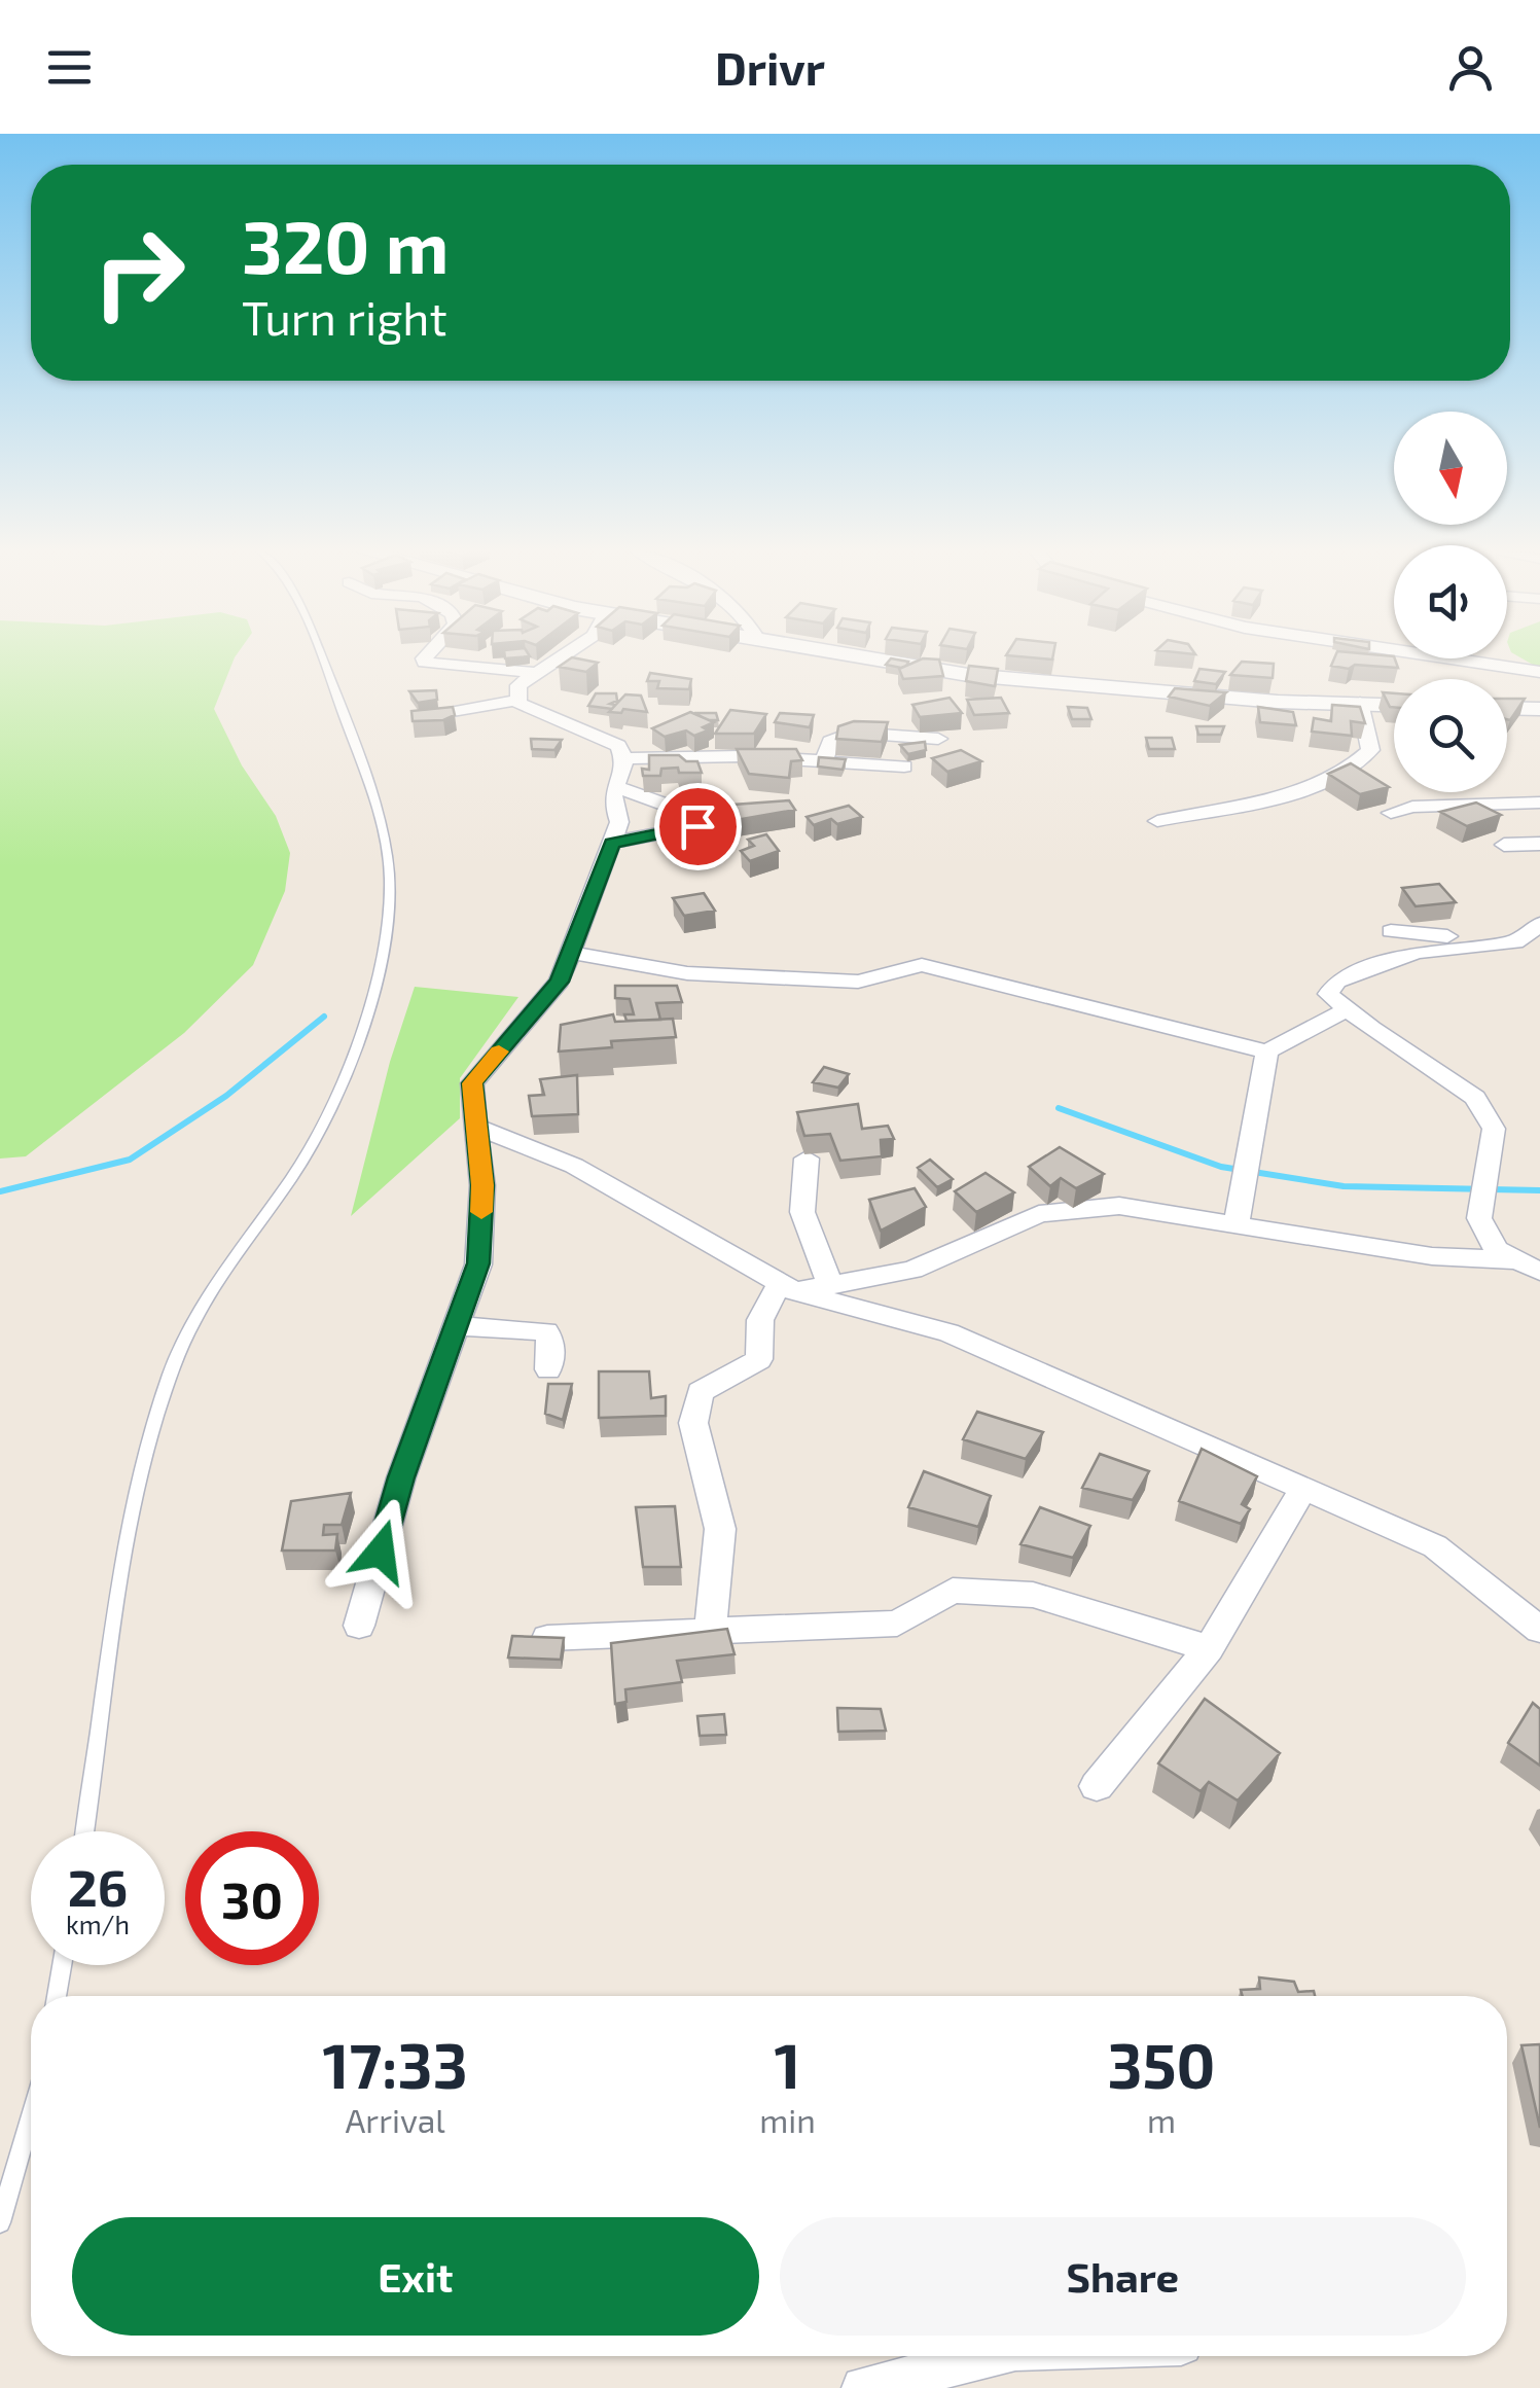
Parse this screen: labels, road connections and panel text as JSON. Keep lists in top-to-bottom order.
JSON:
{
  "north": "bottom",
  "page": {
    "header": "Drivr",
    "turn": ["320 m", "Turn right"],
    "speed": "26 km/h",
    "limit": "30",
    "eta": [
      "17:33",
      "Arrival",
      "1",
      "min",
      "350",
      "m"
    ],
    "buttons": ["Exit", "Share"]
  }
}
